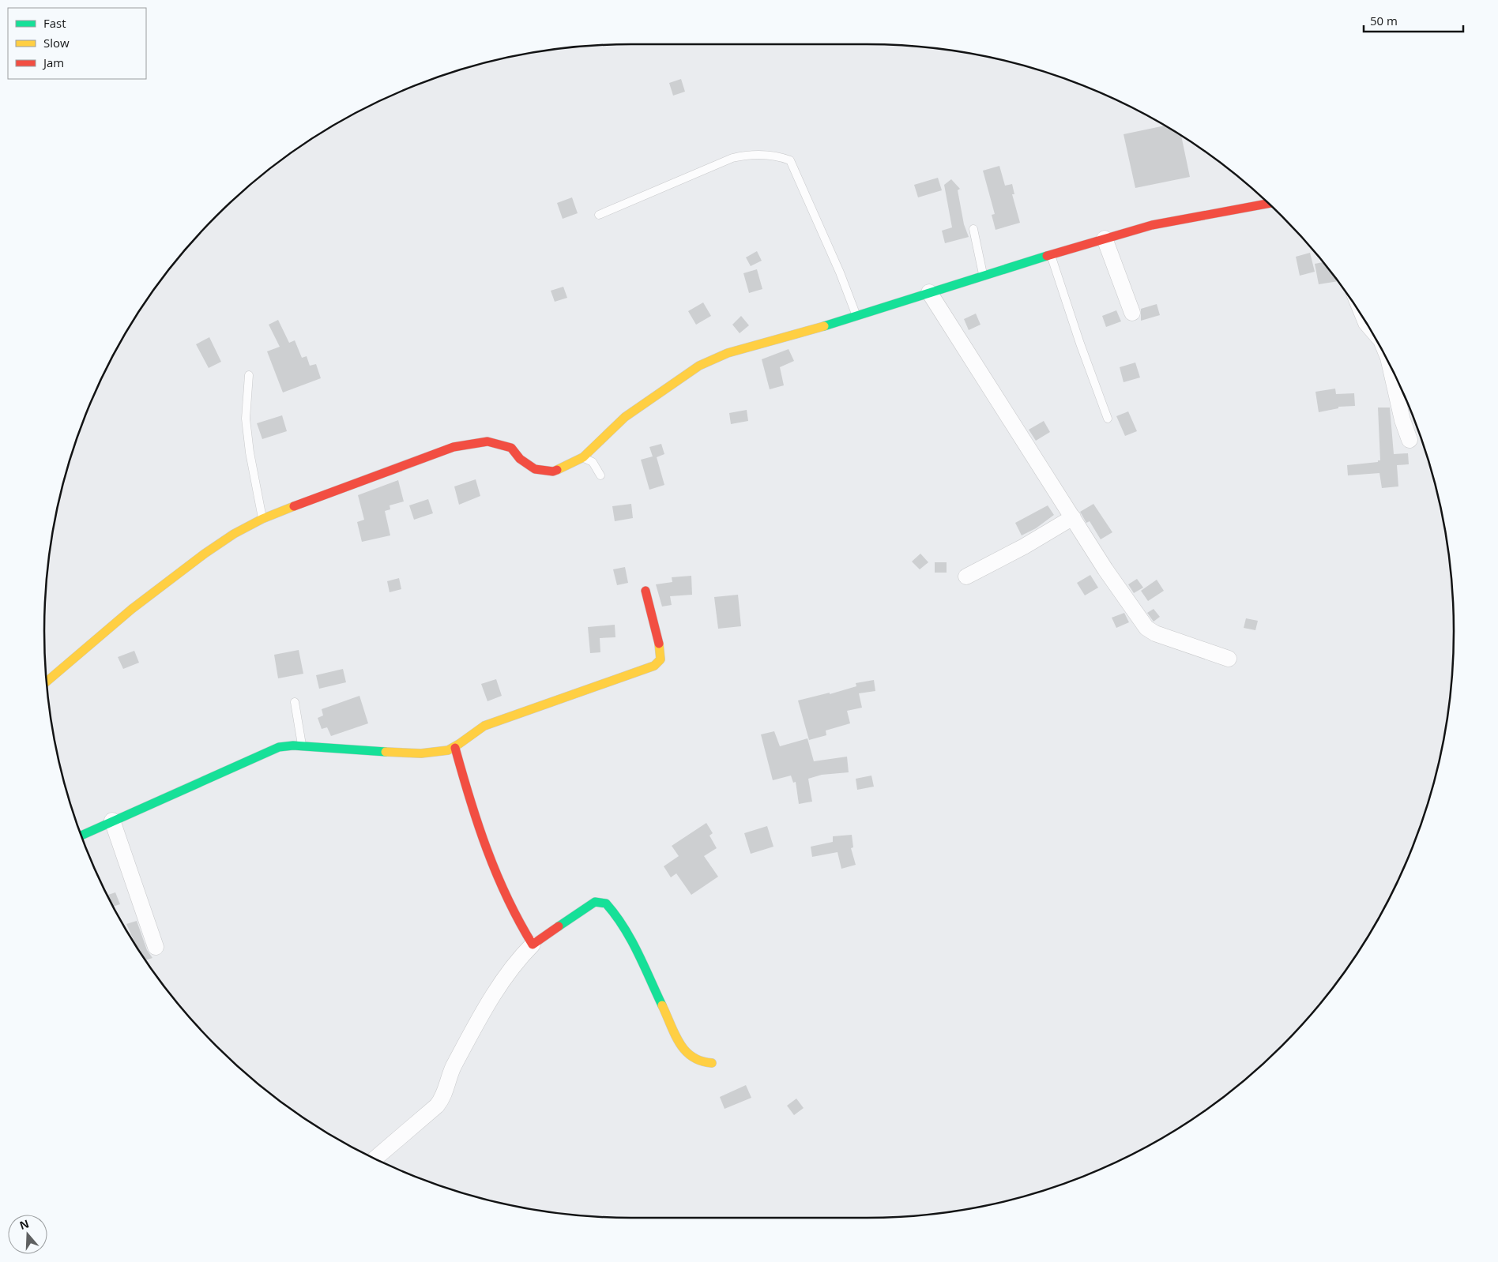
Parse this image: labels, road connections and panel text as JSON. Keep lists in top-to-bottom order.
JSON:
{
  "legend": ["Fast", "Slow", "Jam"],
  "scale_bar": "50 m",
  "north": "top"
}
